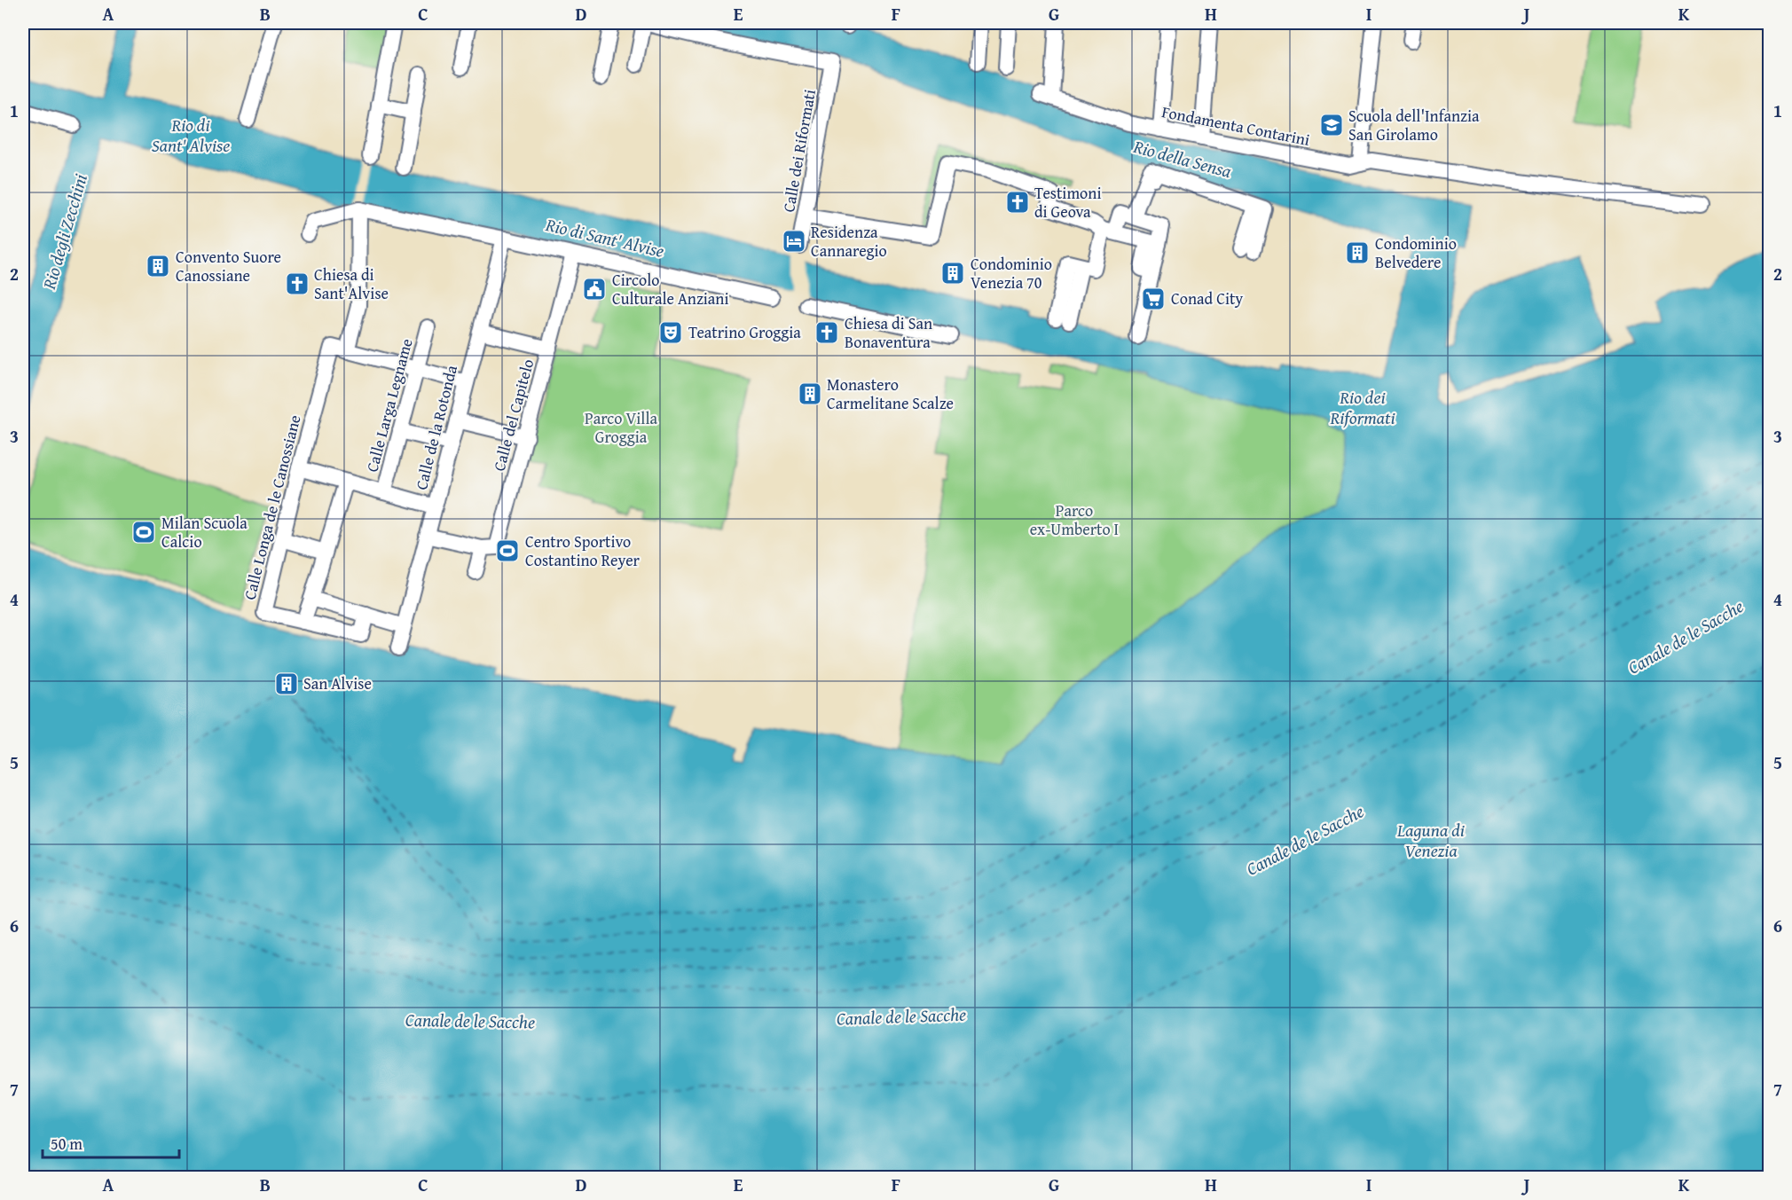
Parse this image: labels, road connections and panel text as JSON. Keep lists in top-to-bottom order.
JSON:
{
  "streets": {
    "street": [
      "Fondamenta Contarini",
      "Calle dei Riformati",
      "Calle Larga Legname",
      "Calle del Capitelo",
      "Calle de la Rotonda",
      "Calle Longa de le Canossiane"
    ]
  },
  "water": [
    "Rio di Sant' Alvise",
    "Rio della Sensa",
    "Rio degli Zecchini",
    "Rio dei Riformati",
    "Canale de le Sacche",
    "Laguna di Venezia"
  ],
  "parks": ["Parco Villa Groggia", "Parco ex-Umberto I"],
  "places": {
    "school or university": ["Scuola dell'Infanzia San Girolamo"],
    "church": ["Testimoni di Geova", "Chiesa di Sant'Alvise", "Chiesa di San Bonaventura"],
    "hotel": ["Residenza Cannaregio"],
    "building": [
      "Condominio Belvedere",
      "Convento Suore Canossiane",
      "Condominio Venezia 70",
      "Monastero Carmelitane Scalze",
      "San Alvise"
    ],
    "public building": ["Circolo Culturale Anziani"],
    "supermarket": ["Conad City"],
    "theatre": ["Teatrino Groggia"],
    "sports": ["Milan Scuola Calcio", "Centro Sportivo Costantino Reyer"]
  },
  "scale_bar": "50 m",
  "grid": {
    "columns": [
      "A",
      "B",
      "C",
      "D",
      "E",
      "F",
      "G",
      "H",
      "I",
      "J",
      "K"
    ],
    "rows": [
      "1",
      "2",
      "3",
      "4",
      "5",
      "6",
      "7"
    ]
  }
}
